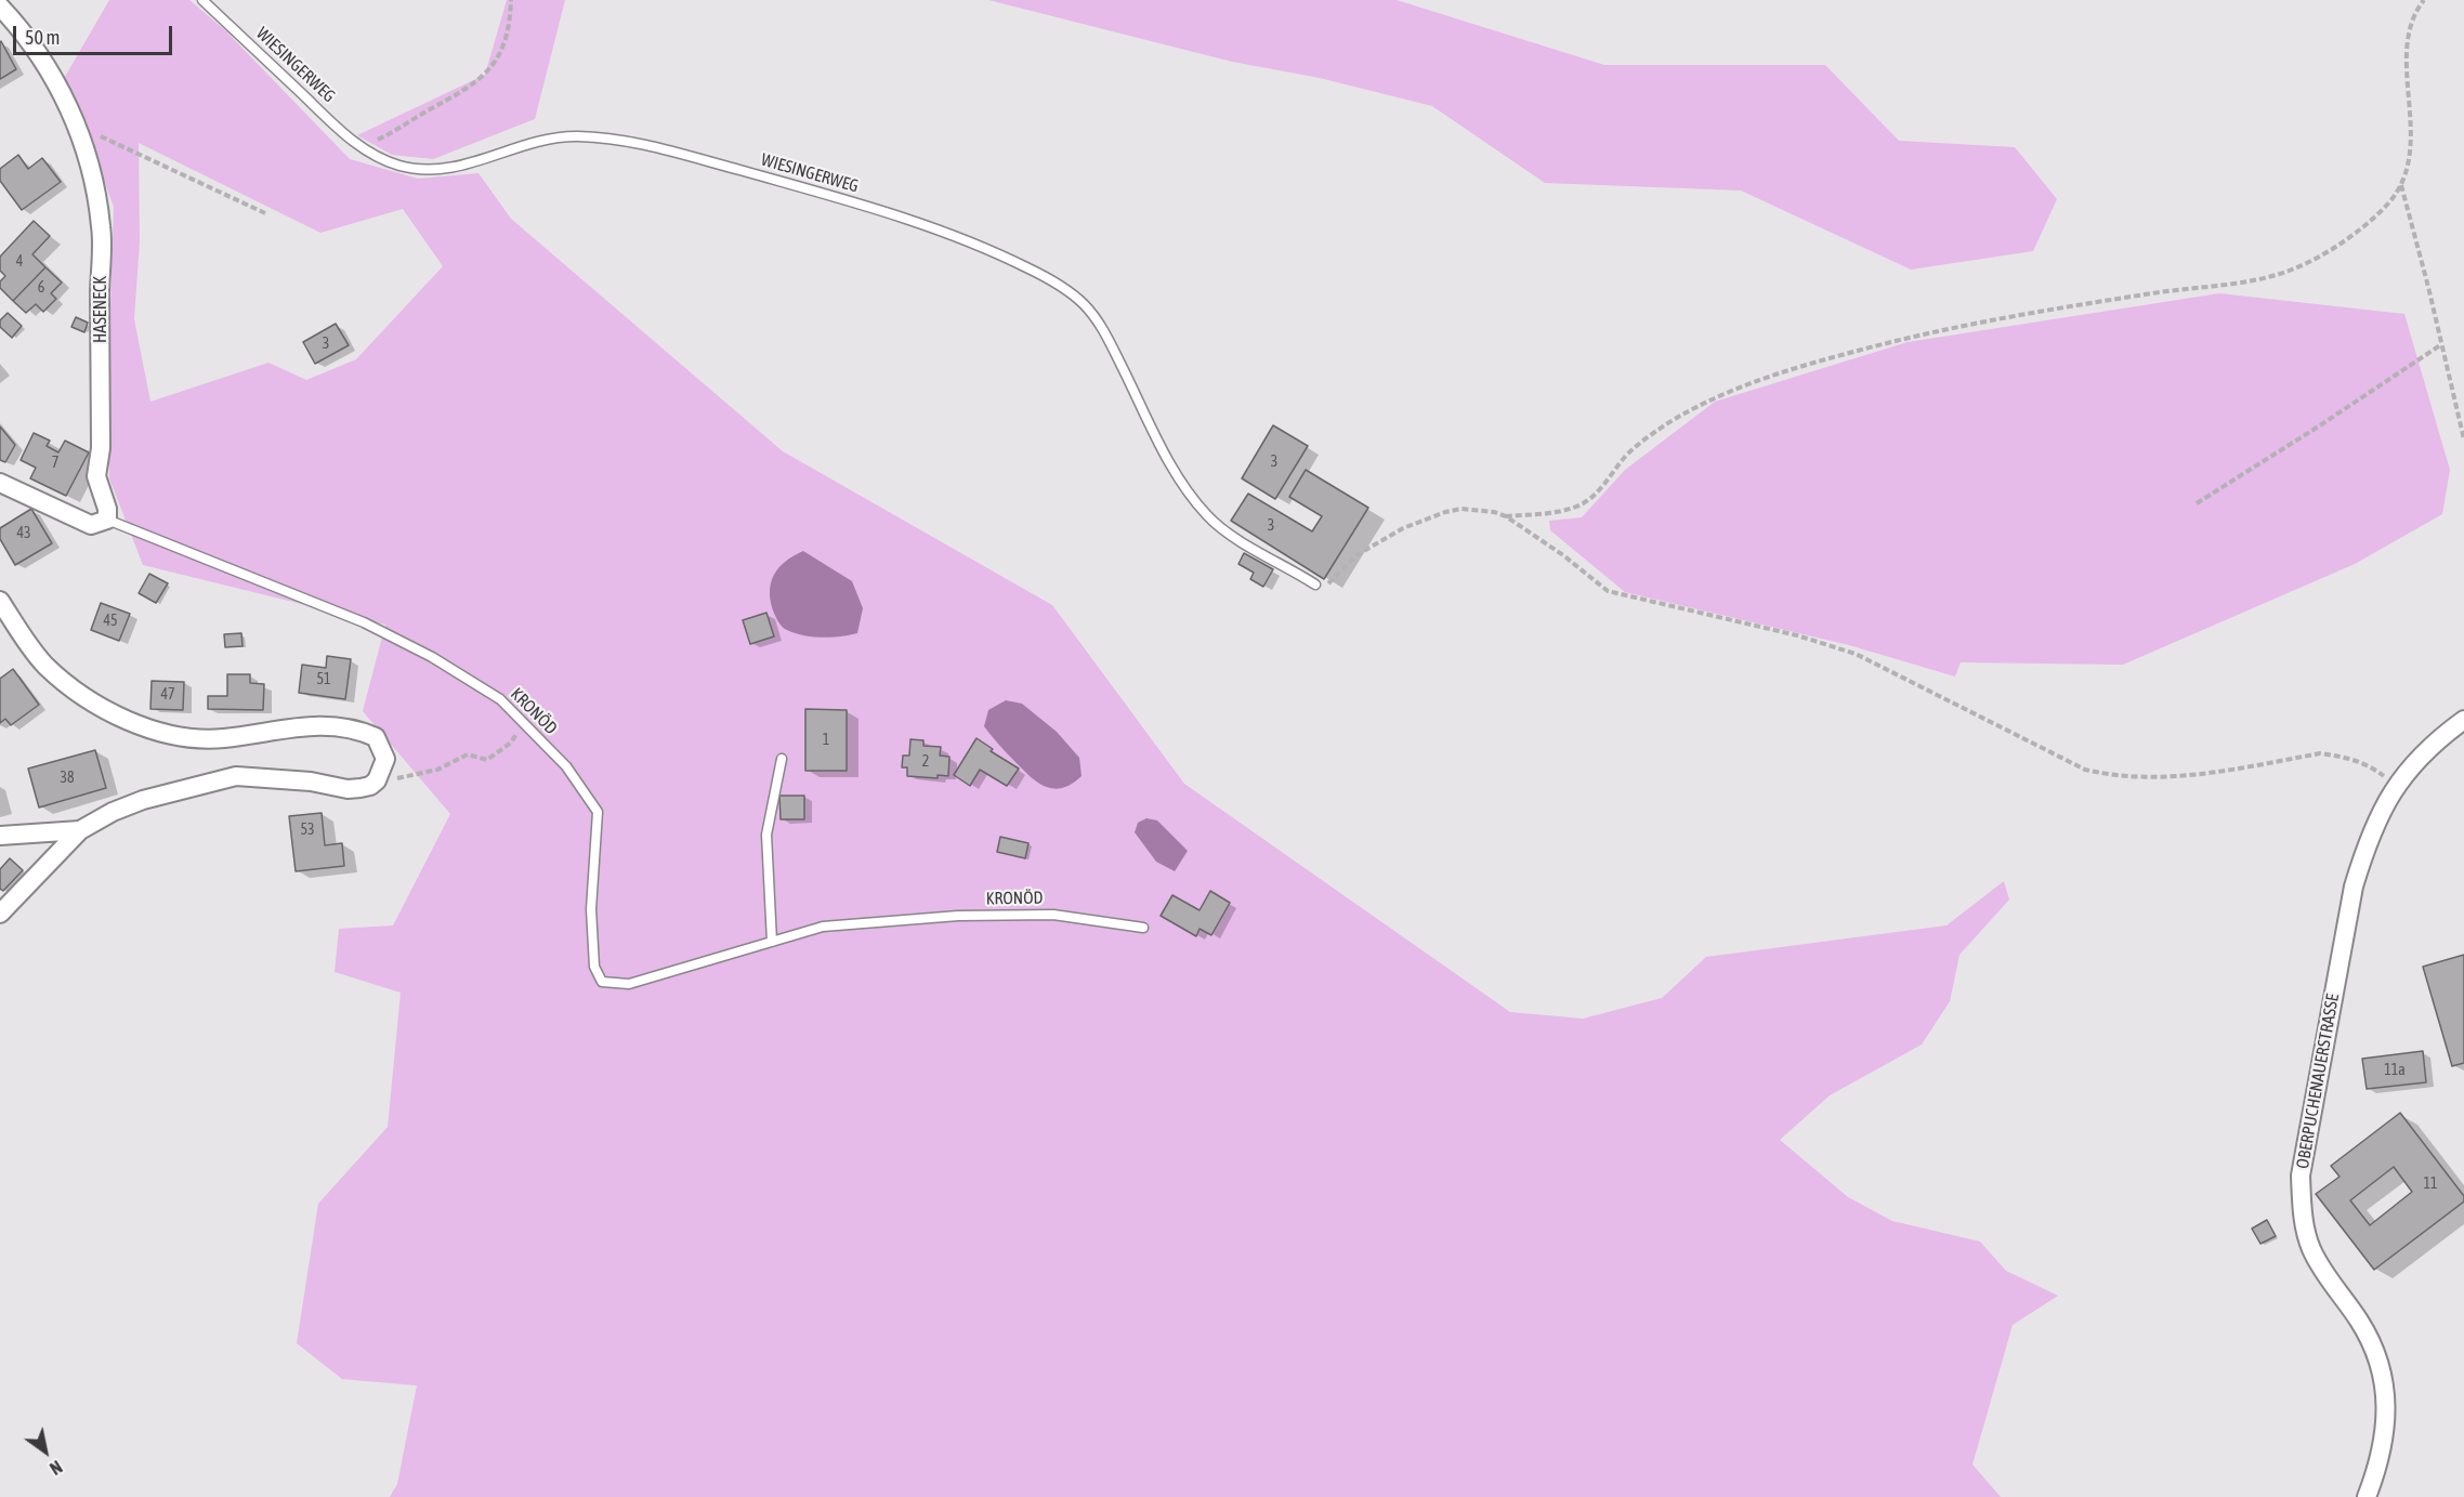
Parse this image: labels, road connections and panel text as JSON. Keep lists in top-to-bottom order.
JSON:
{
  "streets": {
    "street": ["HASENECK", "OBERPUCHENAUERSTRASSE"],
    "lane": ["WIESINGERWEG", "KRONÖD"]
  },
  "crossings": [
    ["HASENECK", "KRONÖD"]
  ],
  "house_numbers": [
    "4",
    "6",
    "3",
    "3",
    "7",
    "3",
    "43",
    "45",
    "51",
    "47",
    "1",
    "2",
    "38",
    "53",
    "11a",
    "11"
  ],
  "scale_bar": "50 m",
  "north": "bottom right"
}
